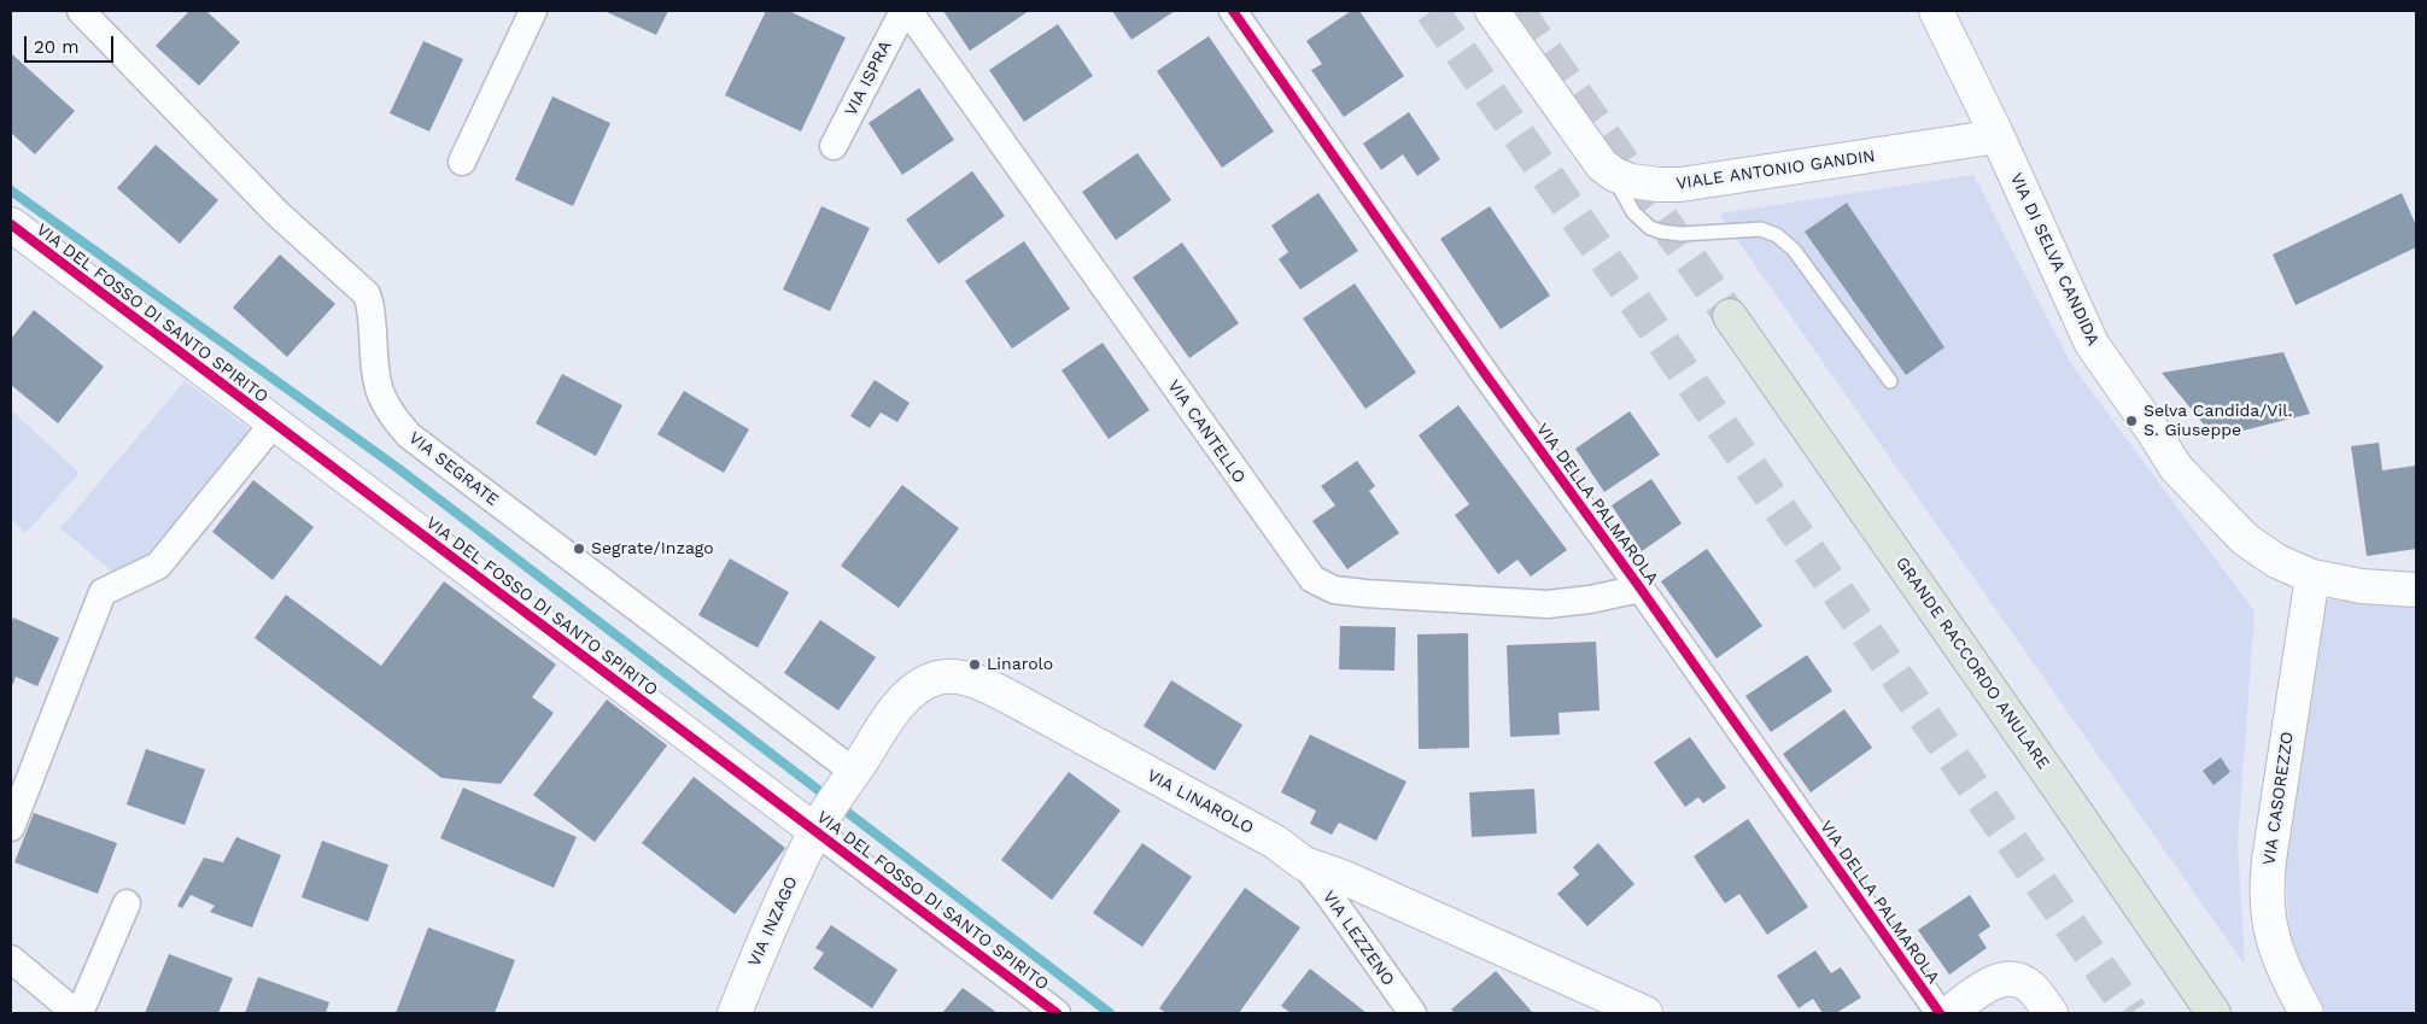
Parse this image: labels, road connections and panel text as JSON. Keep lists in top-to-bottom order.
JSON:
{
  "streets": {
    "highway": ["GRANDE RACCORDO ANULARE"],
    "street": [
      "VIA ISPRA",
      "VIALE ANTONIO GANDIN",
      "VIA DI SELVA CANDIDA",
      "VIA DEL FOSSO DI SANTO SPIRITO",
      "VIA CANTELLO",
      "VIA SEGRATE",
      "VIA DELLA PALMAROLA",
      "VIA CASOREZZO",
      "VIA LINAROLO",
      "VIA INZAGO",
      "VIA LEZZENO"
    ]
  },
  "crossings": [
    ["VIALE ANTONIO GANDIN", "VIA DI SELVA CANDIDA"],
    ["VIA DI SELVA CANDIDA", "VIA CASOREZZO"],
    ["VIA DEL FOSSO DI SANTO SPIRITO", "VIA LINAROLO"],
    ["VIA DEL FOSSO DI SANTO SPIRITO", "VIA INZAGO"],
    ["VIA CANTELLO", "VIA DELLA PALMAROLA"],
    ["VIA SEGRATE", "VIA LINAROLO"],
    ["VIA LINAROLO", "VIA INZAGO"],
    ["VIA LINAROLO", "VIA LEZZENO"]
  ],
  "places": ["Selva Candida/Vil. S. Giuseppe", "Segrate/Inzago", "Linarolo"],
  "scale_bar": "20 m"
}
